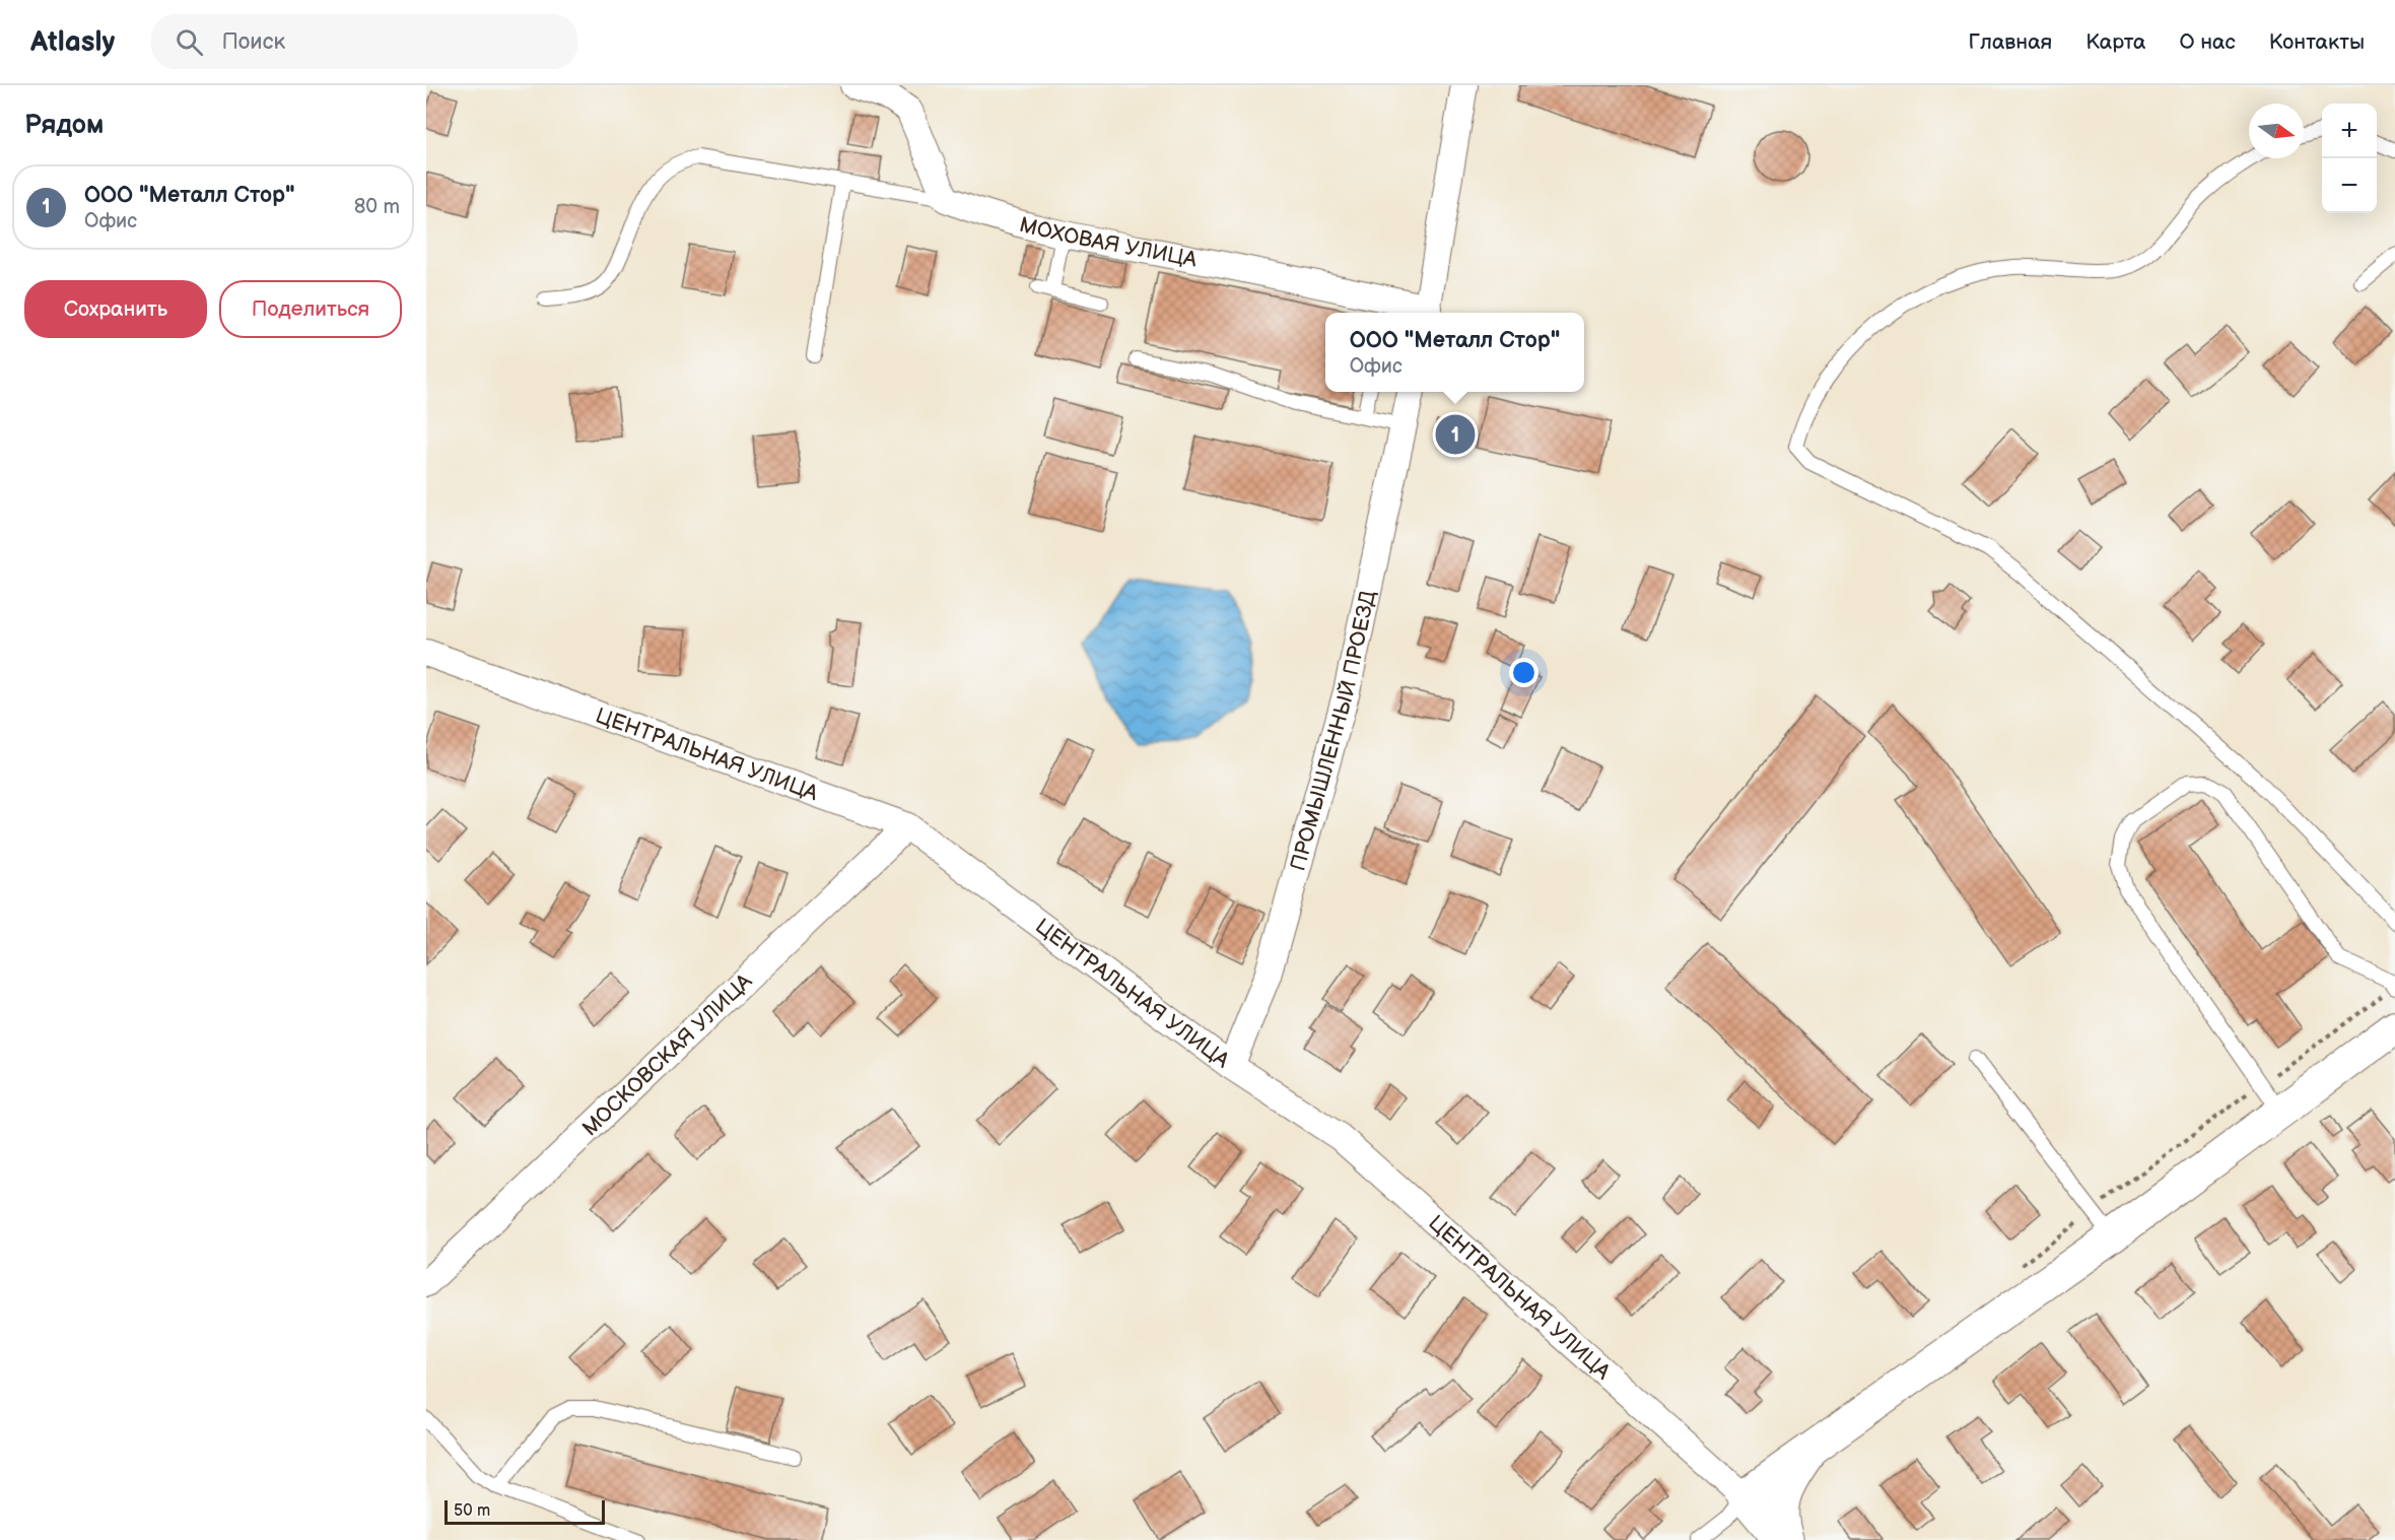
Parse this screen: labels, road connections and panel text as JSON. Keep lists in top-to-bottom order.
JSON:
{
  "streets": {
    "street": [
      "МОХОВАЯ УЛИЦА",
      "ПРОМЫШЛЕННЫЙ ПРОЕЗД",
      "ЦЕНТРАЛЬНАЯ УЛИЦА",
      "МОСКОВСКАЯ УЛИЦА"
    ]
  },
  "crossings": [
    ["ПРОМЫШЛЕННЫЙ ПРОЕЗД", "ЦЕНТРАЛЬНАЯ УЛИЦА"],
    ["ЦЕНТРАЛЬНАЯ УЛИЦА", "МОСКОВСКАЯ УЛИЦА"]
  ],
  "scale_bar": "50 m",
  "north": "right",
  "page": {
    "header": "Atlasly",
    "search": "Поиск",
    "nav": [
      "Главная",
      "Карта",
      "О нас",
      "Контакты"
    ],
    "heading": "Рядом",
    "map_buttons": ["+", "−"],
    "list": [
      {
        "mark": "1",
        "name": "ООО \"Металл Стор\"",
        "note": "Офис",
        "value": "80 m"
      }
    ],
    "buttons": ["Сохранить", "Поделиться"],
    "popup": ["ООО \"Металл Стор\"", "Офис"],
    "pins": "1",
    "scale": "50 m"
  }
}
